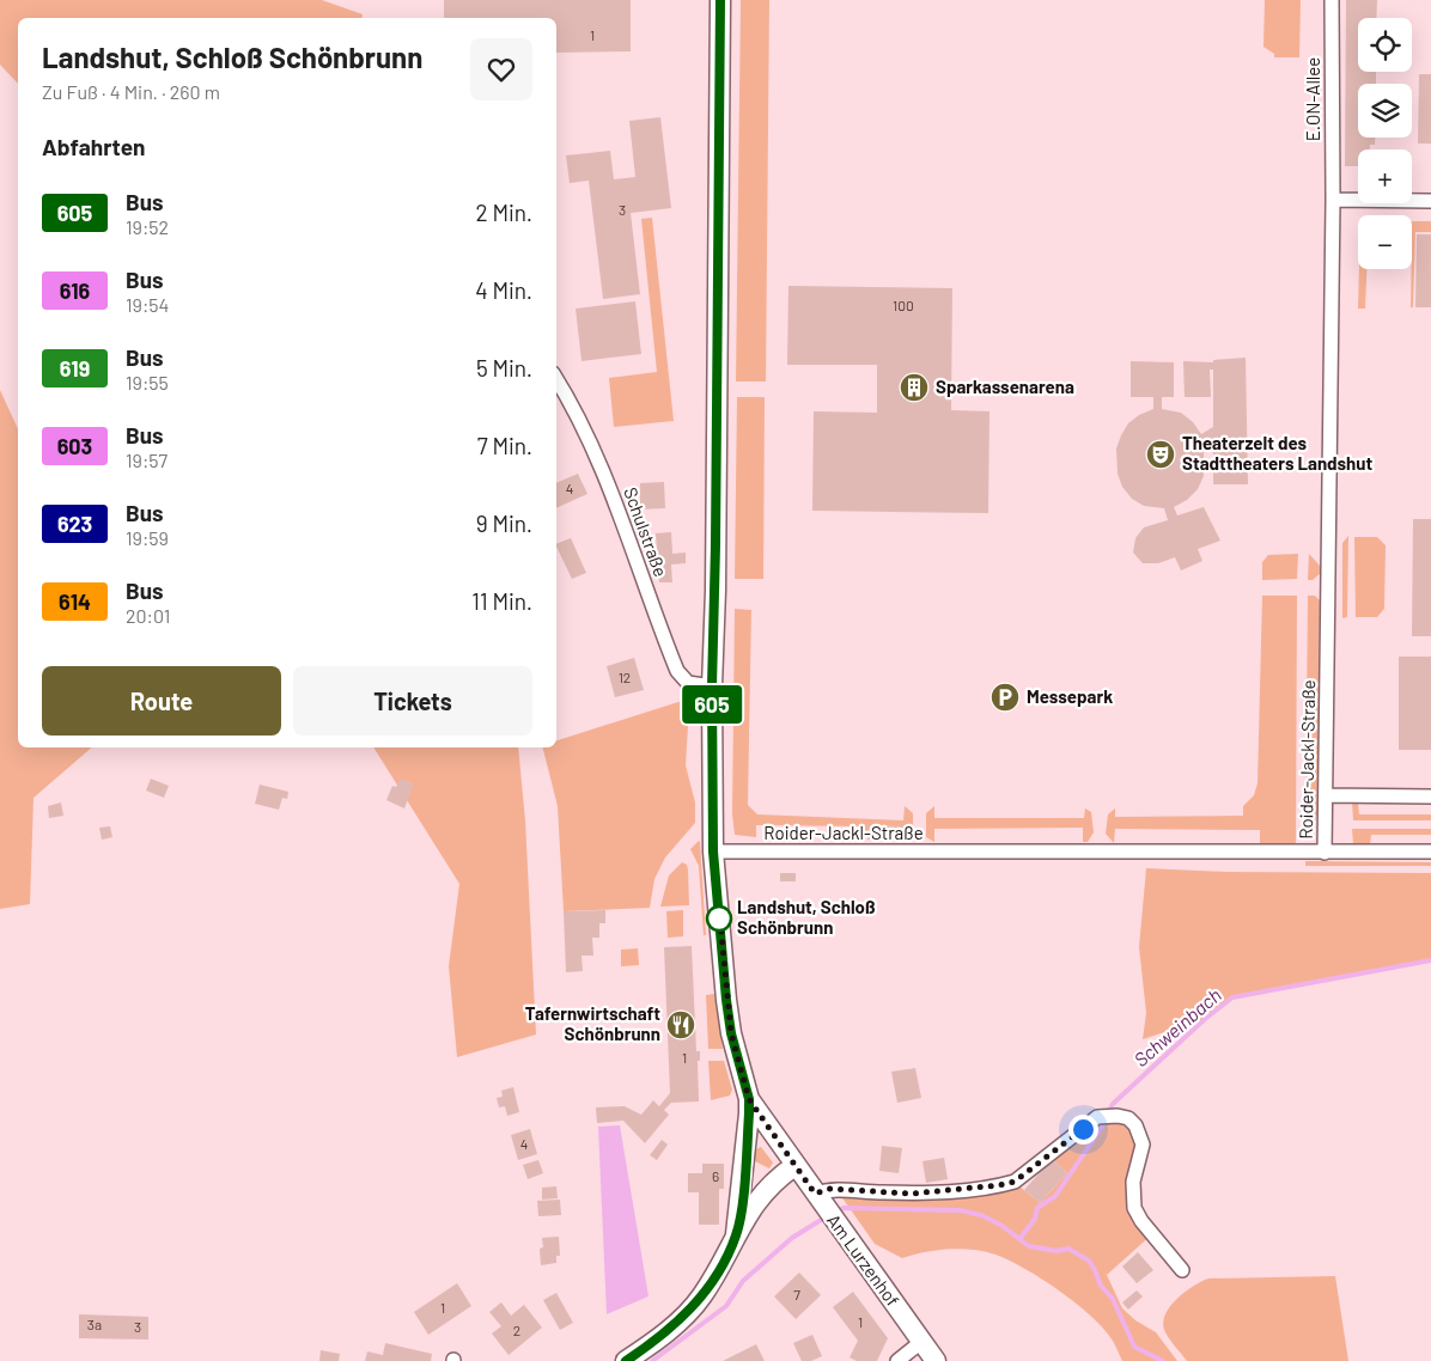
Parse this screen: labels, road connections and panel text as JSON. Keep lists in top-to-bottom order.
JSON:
{
  "streets": {
    "main road": ["Am Lurzenhof"],
    "street": ["E.ON-Allee", "Schulstraße", "Roider-Jackl-Straße"]
  },
  "crossings": [
    ["E.ON-Allee", "Roider-Jackl-Straße"]
  ],
  "water": ["Schweinbach"],
  "places": {
    "building": ["Sparkassenarena"],
    "theatre": ["Theaterzelt des Stadttheaters Landshut"],
    "parking": ["Messepark"],
    "other": ["Landshut, Schloß Schönbrunn"],
    "restaurant": ["Tafernwirtschaft Schönbrunn"]
  },
  "lines": ["bus line 605"],
  "house_numbers": [
    "1",
    "3",
    "100",
    "4",
    "12",
    "1",
    "4",
    "6",
    "7",
    "1",
    "1",
    "3a",
    "3",
    "2"
  ],
  "page": {
    "on_map": "605",
    "map_buttons": ["+", "−"],
    "heading": [
      ["Landshut, Schloß Schönbrunn", "Zu Fuß · 4 Min. · 260 m"],
      "Abfahrten"
    ],
    "list": [
      {
        "mark": "605",
        "name": "Bus",
        "note": "19:52",
        "value": "2 Min."
      },
      {
        "mark": "616",
        "name": "Bus",
        "note": "19:54",
        "value": "4 Min."
      },
      {
        "mark": "619",
        "name": "Bus",
        "note": "19:55",
        "value": "5 Min."
      },
      {
        "mark": "603",
        "name": "Bus",
        "note": "19:57",
        "value": "7 Min."
      },
      {
        "mark": "623",
        "name": "Bus",
        "note": "19:59",
        "value": "9 Min."
      },
      {
        "mark": "614",
        "name": "Bus",
        "note": "20:01",
        "value": "11 Min."
      }
    ],
    "buttons": ["Route", "Tickets"]
  }
}
